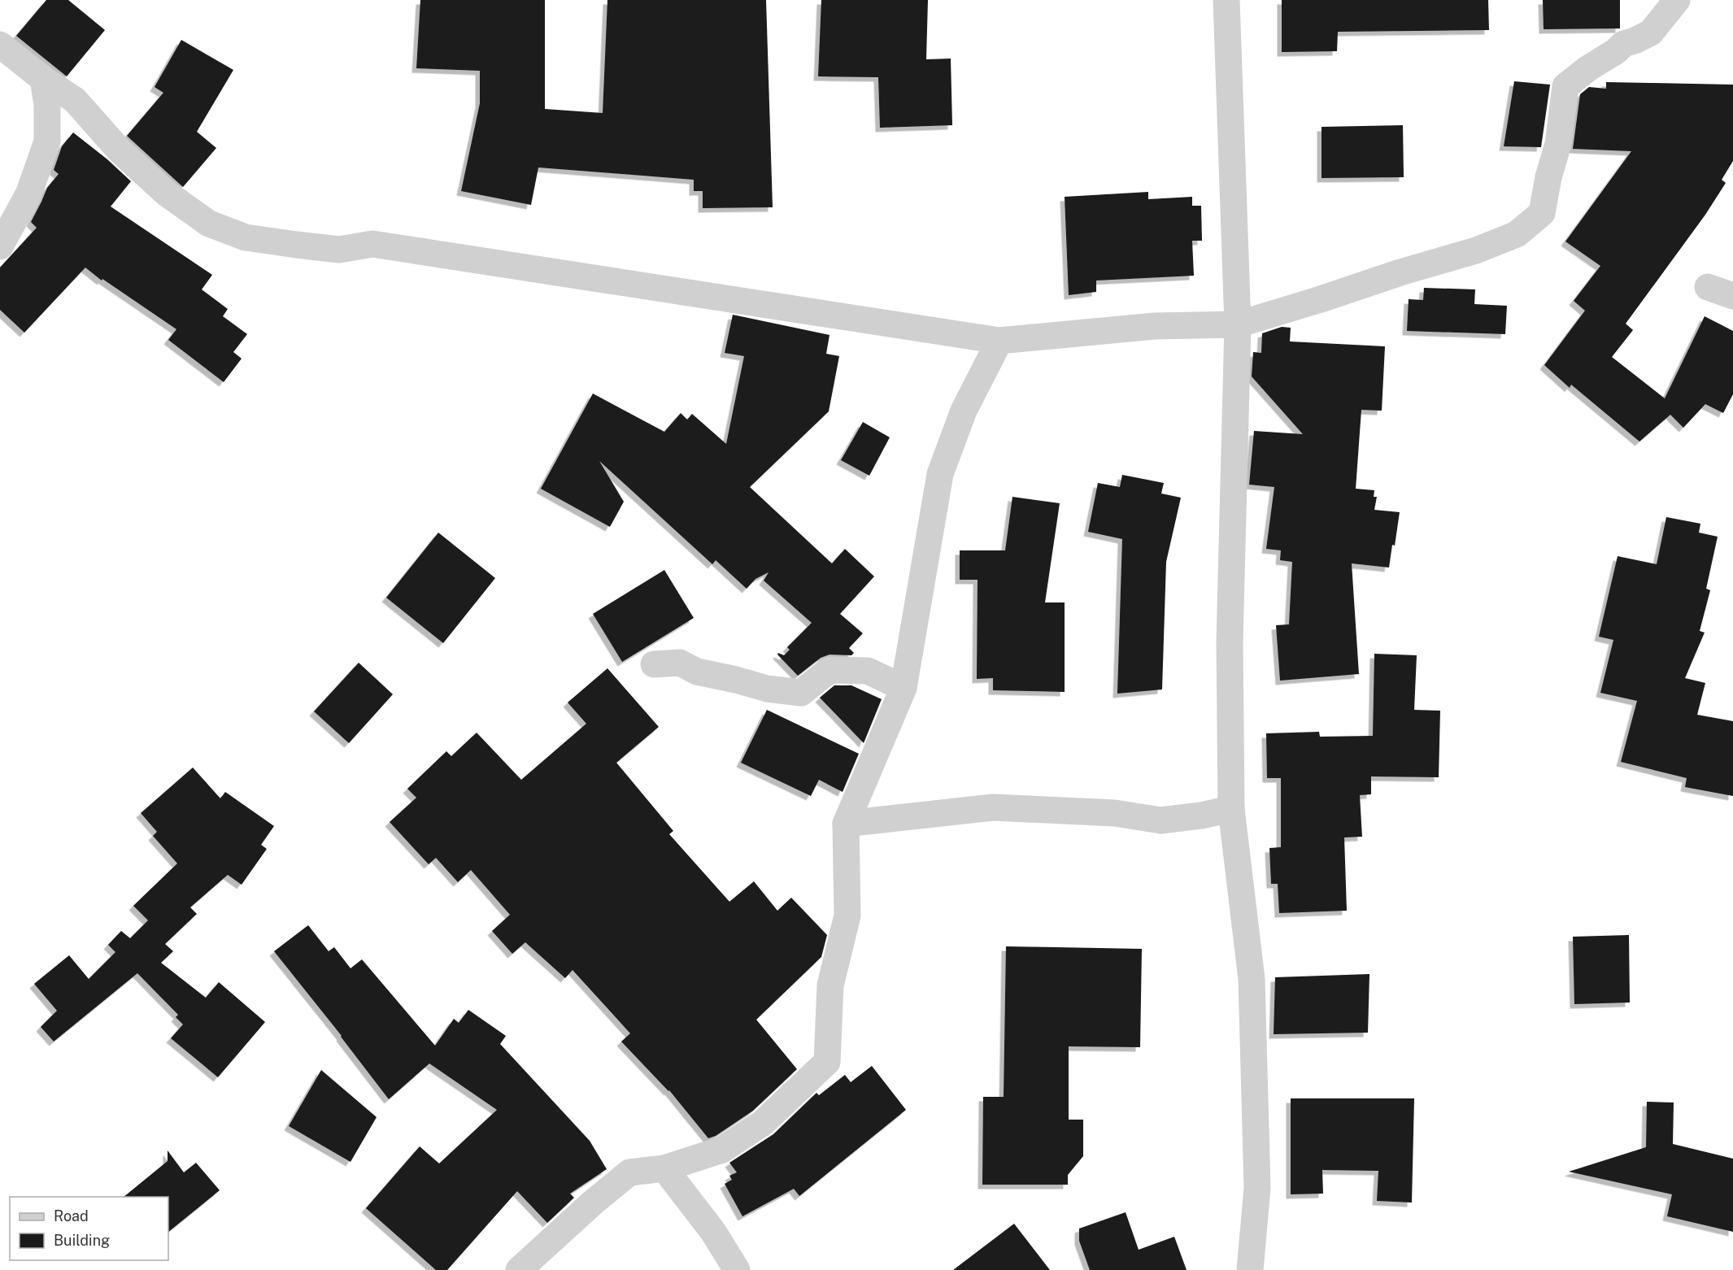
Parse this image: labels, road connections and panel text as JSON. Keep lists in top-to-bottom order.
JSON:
{
  "legend": ["Road", "Building"]
}
